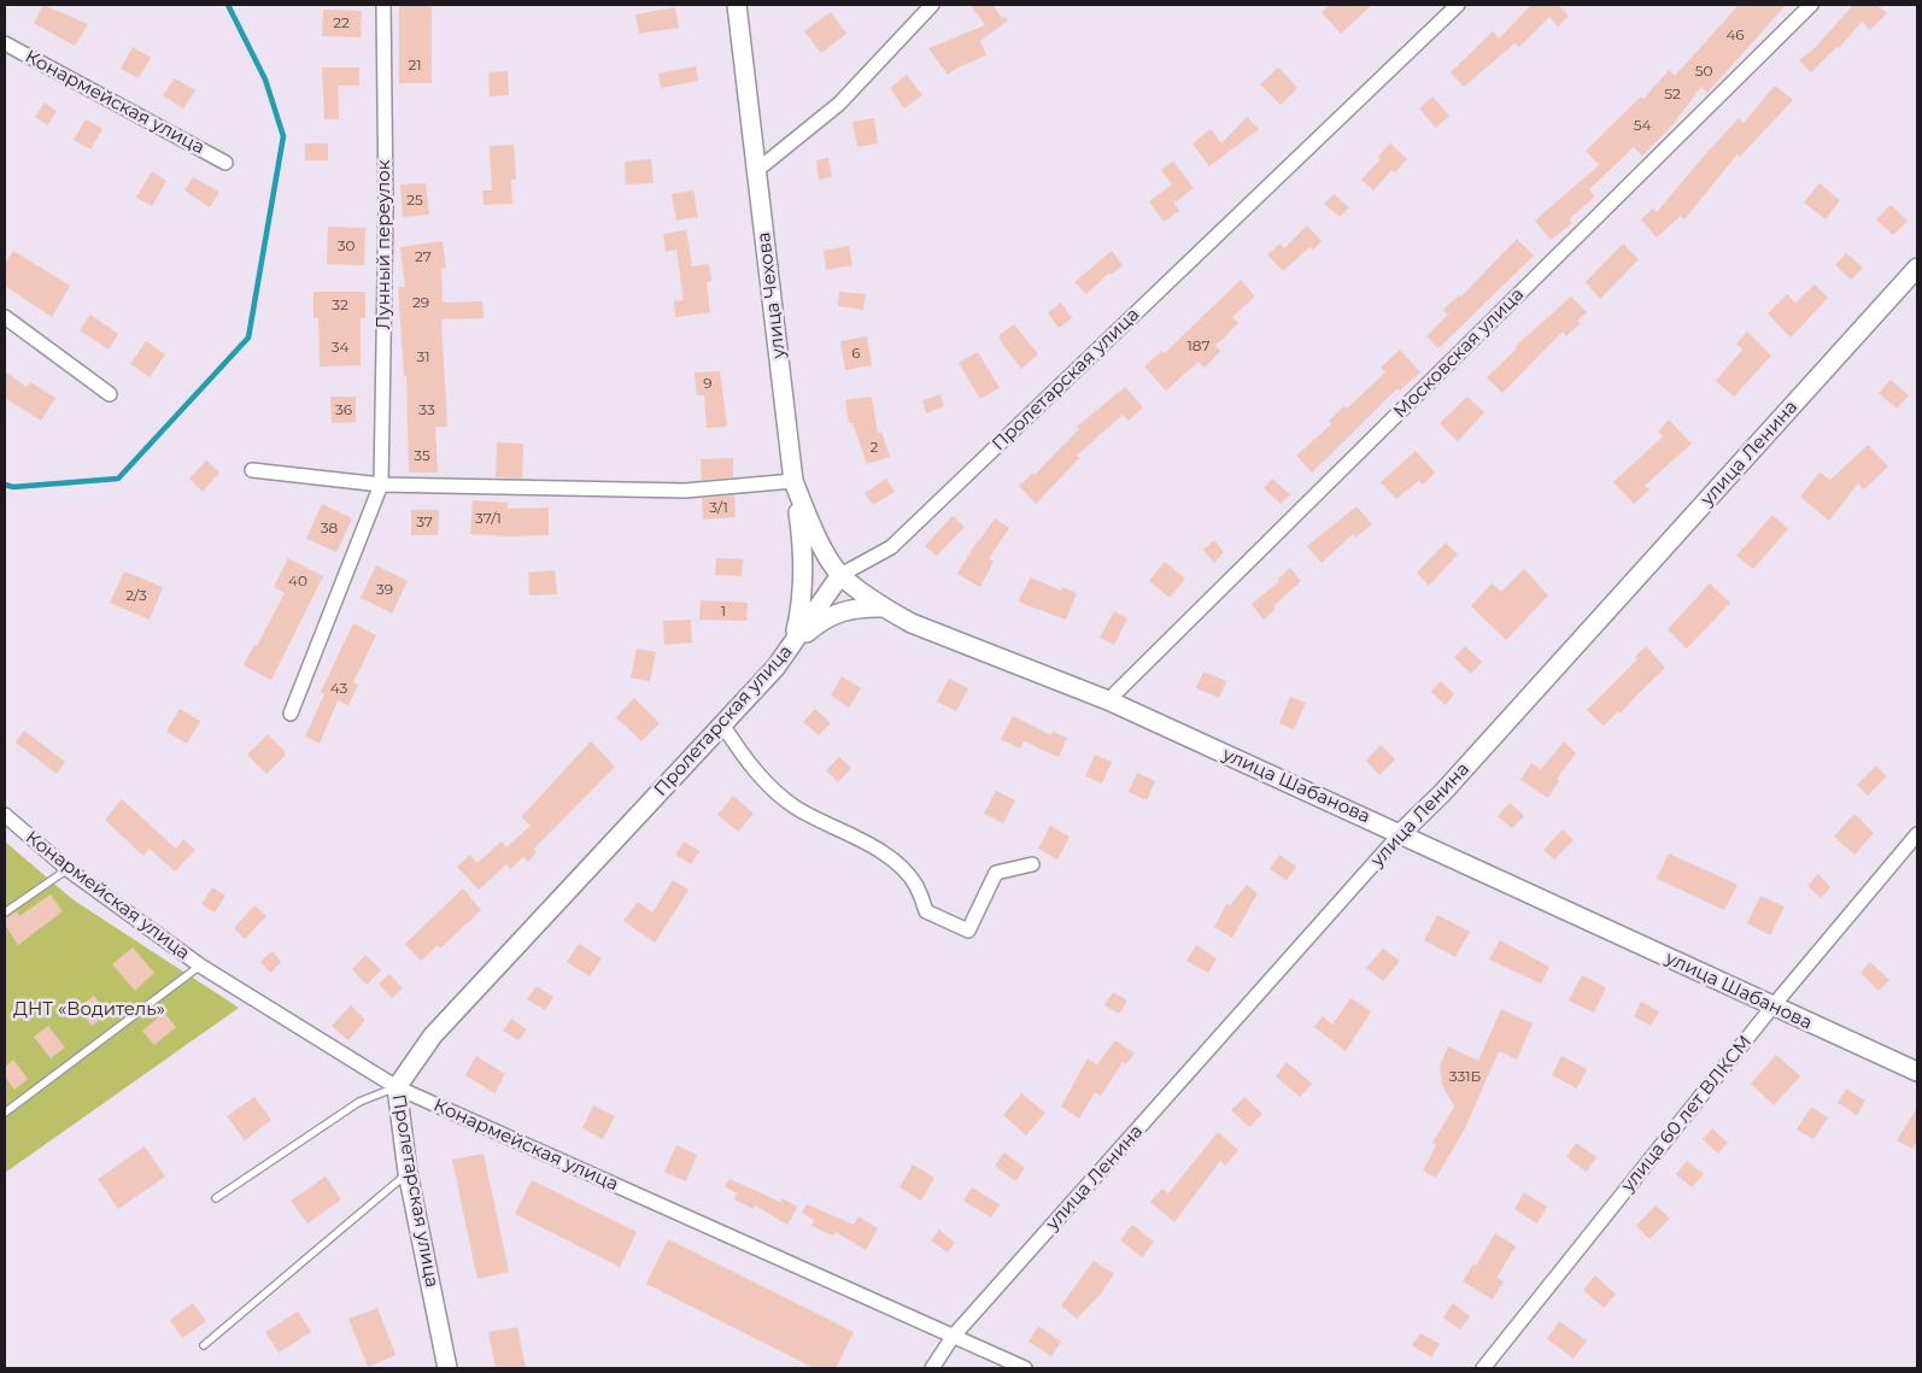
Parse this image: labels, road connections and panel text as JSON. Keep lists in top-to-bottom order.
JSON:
{
  "streets": {
    "street": [
      "Конармейская улица",
      "Лунный переулок",
      "улица Чехова",
      "Московская улица",
      "Пролетарская улица",
      "улица Ленина",
      "улица Шабанова",
      "улица 60 лет ВЛКСМ"
    ]
  },
  "crossings": [
    ["Конармейская улица", "Пролетарская улица"],
    ["Конармейская улица", "улица Ленина"],
    ["улица Чехова", "Пролетарская улица"],
    ["улица Чехова", "улица Шабанова"],
    ["Московская улица", "улица Шабанова"],
    ["Пролетарская улица", "улица Шабанова"],
    ["улица Ленина", "улица Шабанова"],
    ["улица Шабанова", "улица 60 лет ВЛКСМ"]
  ],
  "parks": ["ДНТ «Водитель»"],
  "house_numbers": [
    "22",
    "46",
    "21",
    "50",
    "52",
    "54",
    "25",
    "30",
    "27",
    "29",
    "32",
    "187",
    "34",
    "6",
    "31",
    "9",
    "36",
    "33",
    "2",
    "35",
    "3/1",
    "37/1",
    "37",
    "38",
    "40",
    "39",
    "2/3",
    "1",
    "43",
    "331Б"
  ]
}
